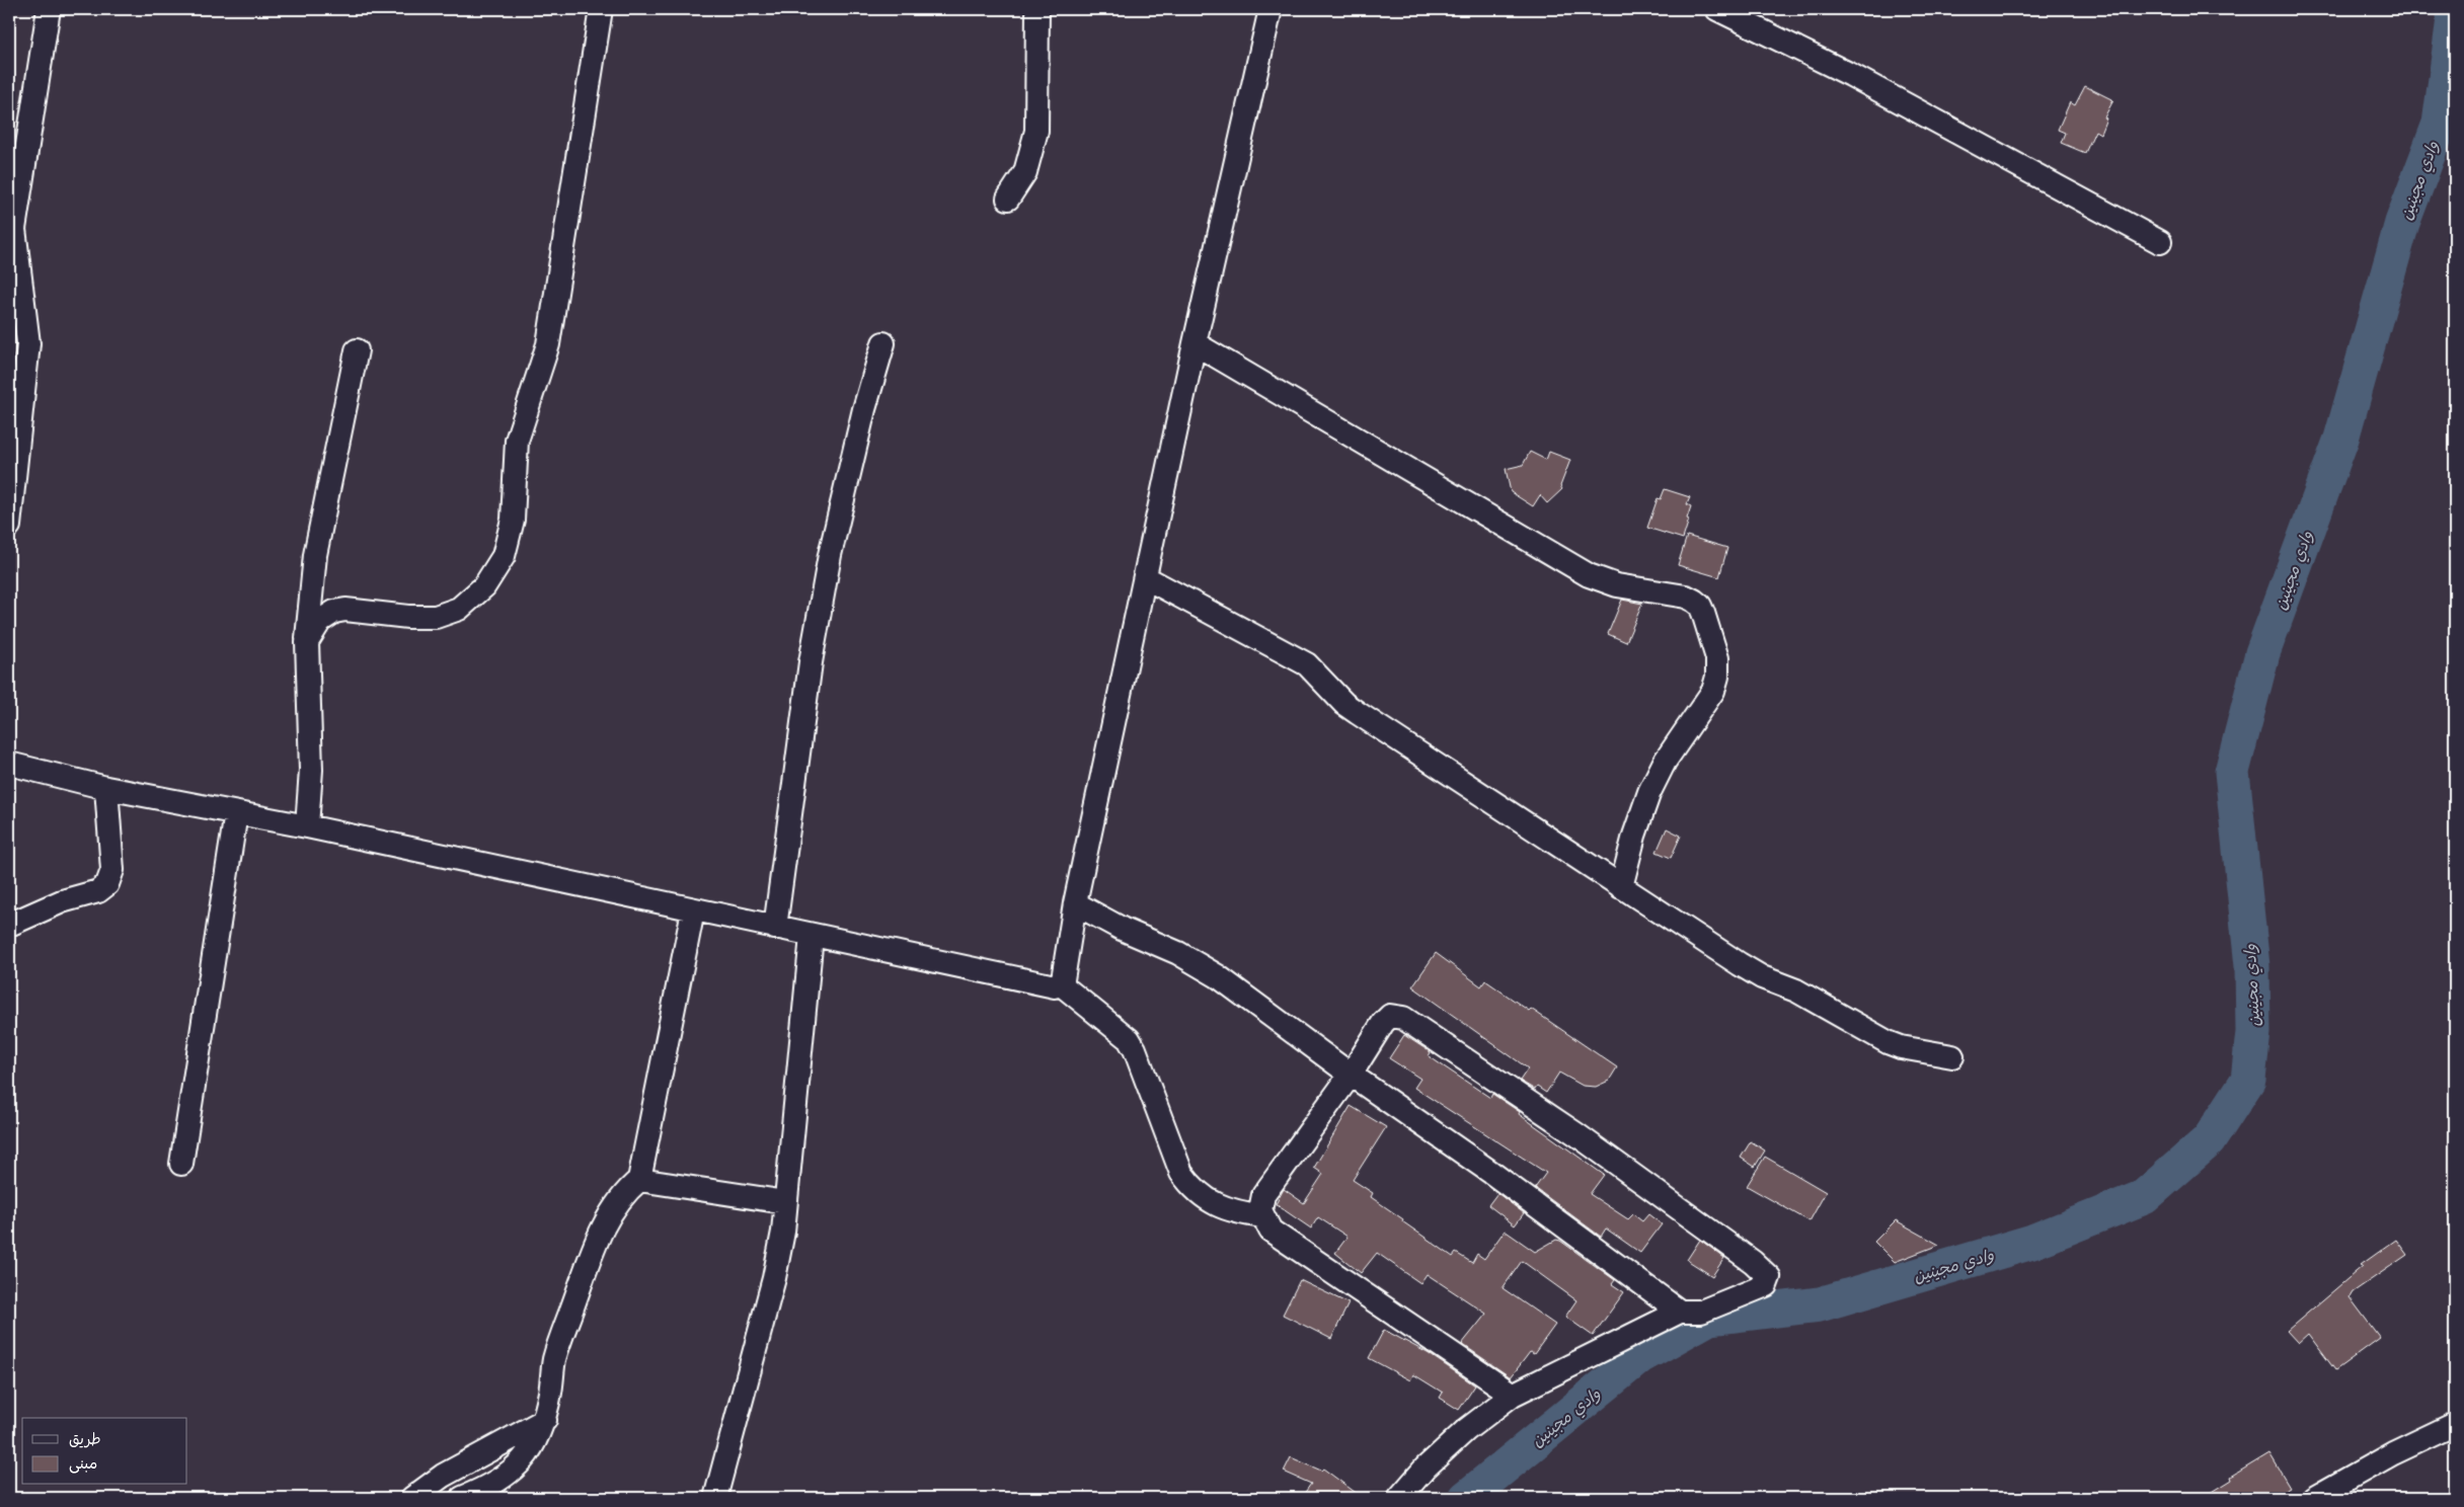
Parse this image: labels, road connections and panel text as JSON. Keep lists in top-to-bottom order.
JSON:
{
  "water": ["وادي مجينين"],
  "legend": ["طريق", "مبنى"]
}
